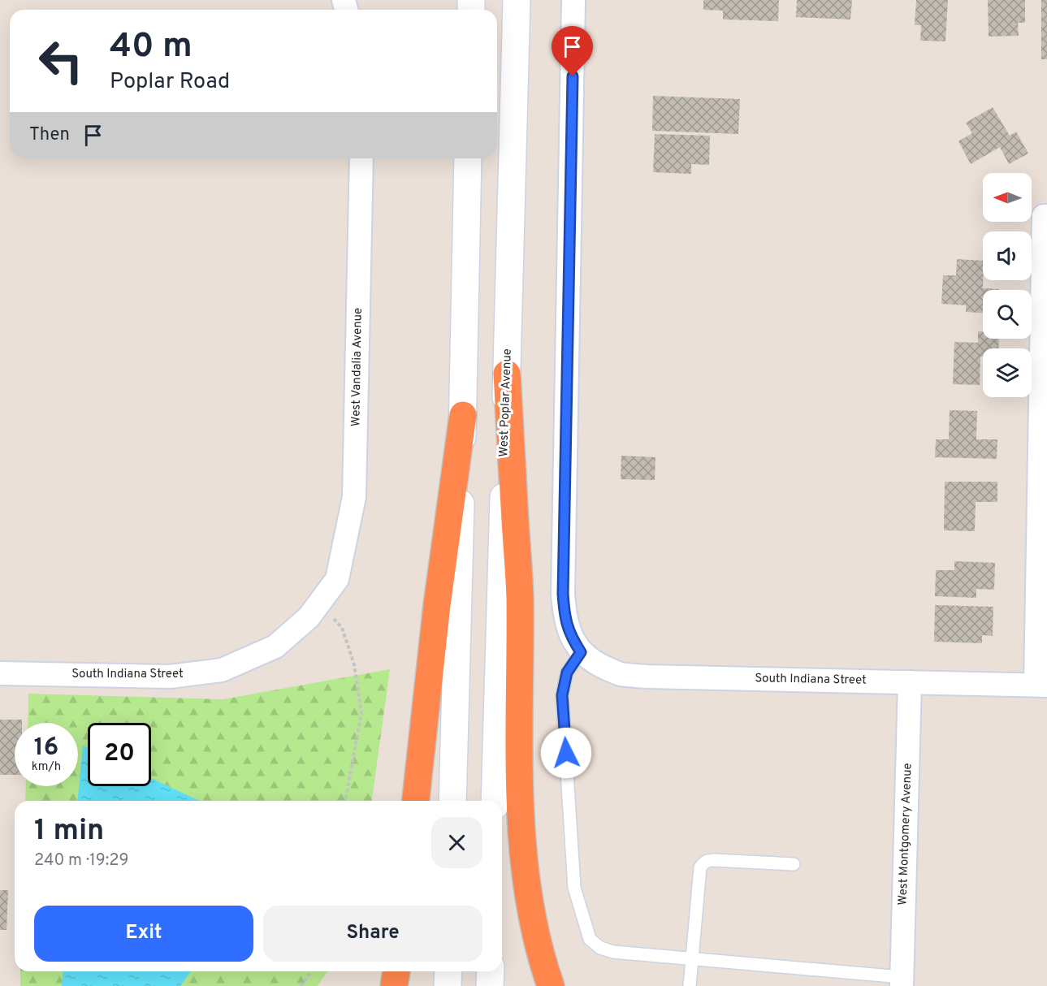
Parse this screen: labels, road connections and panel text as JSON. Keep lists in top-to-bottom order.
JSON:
{
  "streets": {
    "main road": ["West Poplar Avenue"],
    "street": ["West Vandalia Avenue", "South Indiana Street", "West Montgomery Avenue"]
  },
  "crossings": [
    ["West Vandalia Avenue", "South Indiana Street"],
    ["South Indiana Street", "West Montgomery Avenue"]
  ],
  "north": "left",
  "page": {
    "turn": ["40 m", "Poplar Road"],
    "then": "Then",
    "speed": "16 km/h",
    "limit": "20",
    "heading": ["1 min", "240 m · 19:29"],
    "buttons": ["Exit", "Share"]
  }
}
